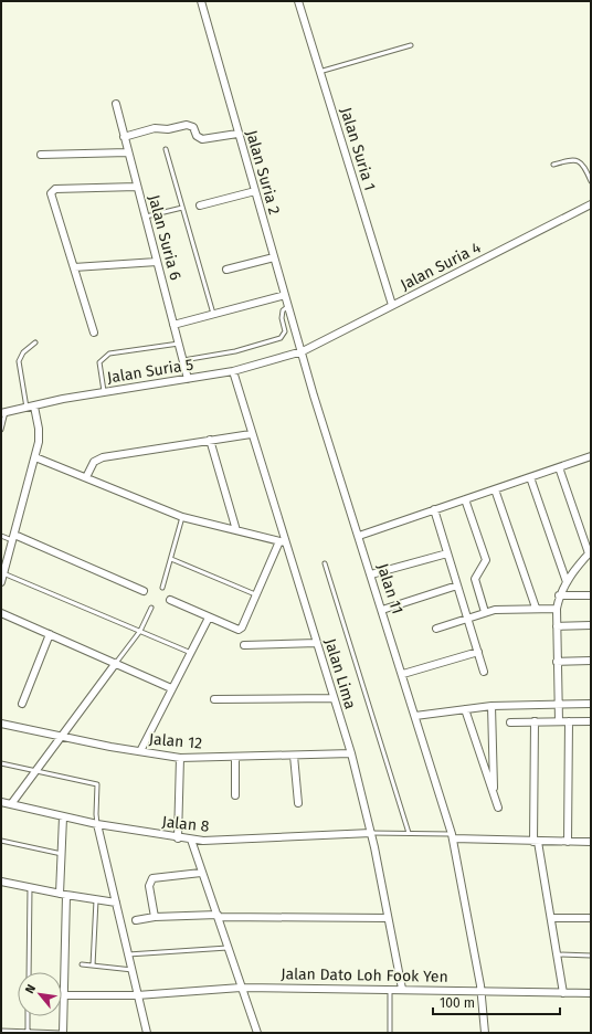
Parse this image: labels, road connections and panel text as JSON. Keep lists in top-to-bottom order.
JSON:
{
  "streets": {
    "street": [
      "Jalan Suria 1",
      "Jalan Suria 2",
      "Jalan Suria 6",
      "Jalan Suria 4",
      "Jalan Suria 5",
      "Jalan 11",
      "Jalan Lima",
      "Jalan 12",
      "Jalan 8",
      "Jalan Dato Loh Fook Yen"
    ]
  },
  "crossings": [
    ["Jalan Suria 1", "Jalan Suria 4"],
    ["Jalan Suria 2", "Jalan Suria 4"],
    ["Jalan Suria 2", "Jalan Suria 5"],
    ["Jalan Suria 2", "Jalan 11"],
    ["Jalan Suria 6", "Jalan Suria 5"],
    ["Jalan Suria 4", "Jalan Suria 5"],
    ["Jalan Suria 4", "Jalan 11"],
    ["Jalan Suria 5", "Jalan 11"],
    ["Jalan Suria 5", "Jalan Lima"],
    ["Jalan 11", "Jalan Dato Loh Fook Yen"],
    ["Jalan Lima", "Jalan 12"],
    ["Jalan Lima", "Jalan 8"],
    ["Jalan Lima", "Jalan Dato Loh Fook Yen"]
  ],
  "scale_bar": "100 m",
  "north": "top left"
}
